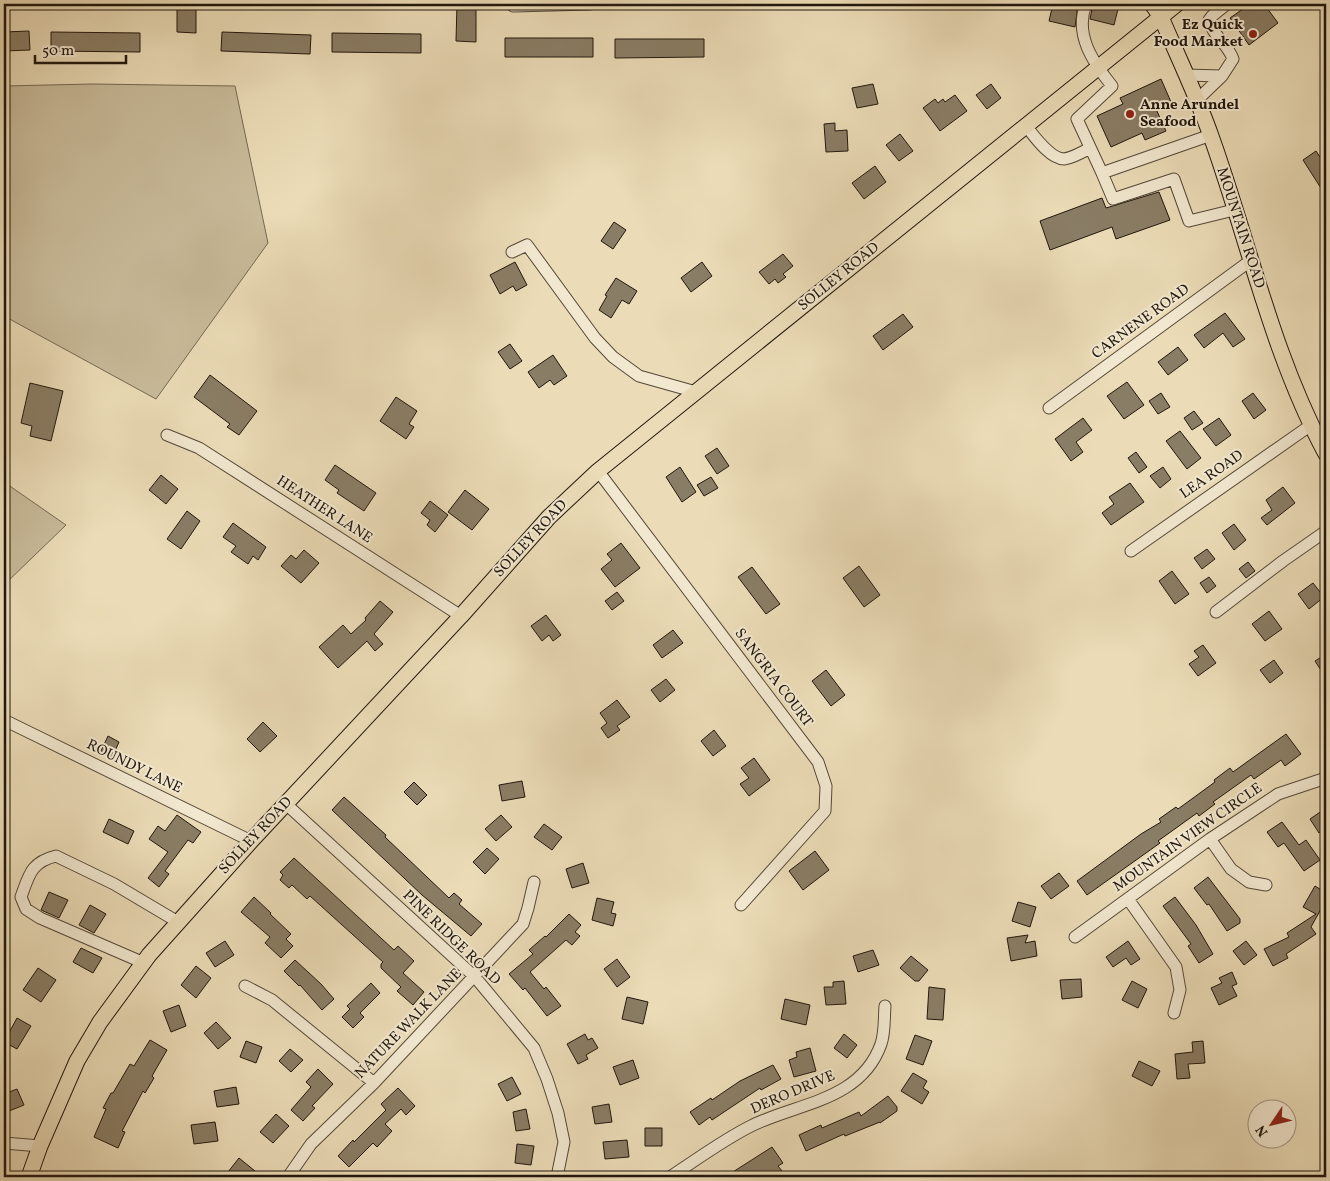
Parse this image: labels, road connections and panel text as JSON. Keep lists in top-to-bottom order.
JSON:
{
  "streets": {
    "main road": ["MOUNTAIN ROAD", "SOLLEY ROAD"],
    "street": [
      "CARNENE ROAD",
      "LEA ROAD",
      "HEATHER LANE",
      "SANGRIA COURT",
      "ROUNDY LANE",
      "MOUNTAIN VIEW CIRCLE",
      "PINE RIDGE ROAD",
      "NATURE WALK LANE",
      "DERO DRIVE"
    ]
  },
  "crossings": [
    ["MOUNTAIN ROAD", "SOLLEY ROAD"],
    ["MOUNTAIN ROAD", "CARNENE ROAD"],
    ["MOUNTAIN ROAD", "LEA ROAD"],
    ["SOLLEY ROAD", "HEATHER LANE"],
    ["SOLLEY ROAD", "SANGRIA COURT"],
    ["SOLLEY ROAD", "ROUNDY LANE"],
    ["SOLLEY ROAD", "PINE RIDGE ROAD"],
    ["PINE RIDGE ROAD", "NATURE WALK LANE"]
  ],
  "places": ["Ez Quick Food Market", "Anne Arundel Seafood"],
  "scale_bar": "50 m",
  "north": "bottom left"
}
